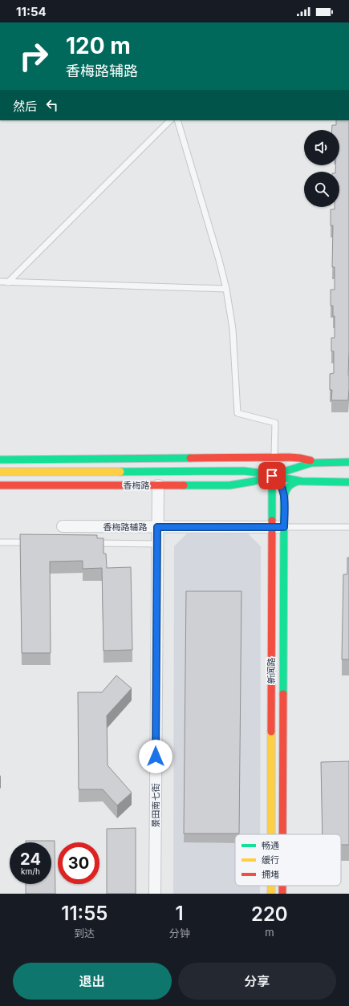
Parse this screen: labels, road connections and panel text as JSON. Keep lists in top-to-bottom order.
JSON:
{
  "streets": {
    "main road": ["香梅路", "新闻路"],
    "street": ["香梅路辅路", "景田南七街"]
  },
  "crossings": [
    ["香梅路", "新闻路"],
    ["香梅路", "景田南七街"],
    ["香梅路辅路", "新闻路"],
    ["香梅路辅路", "景田南七街"]
  ],
  "legend": ["畅通", "缓行", "拥堵"],
  "page": {
    "status": "11:54",
    "turn": ["120 m", "香梅路辅路"],
    "then": "然后",
    "speed": "24 km/h",
    "limit": "30",
    "eta": [
      "11:55",
      "到达",
      "1",
      "分钟",
      "220",
      "m"
    ],
    "buttons": ["退出", "分享"]
  }
}
